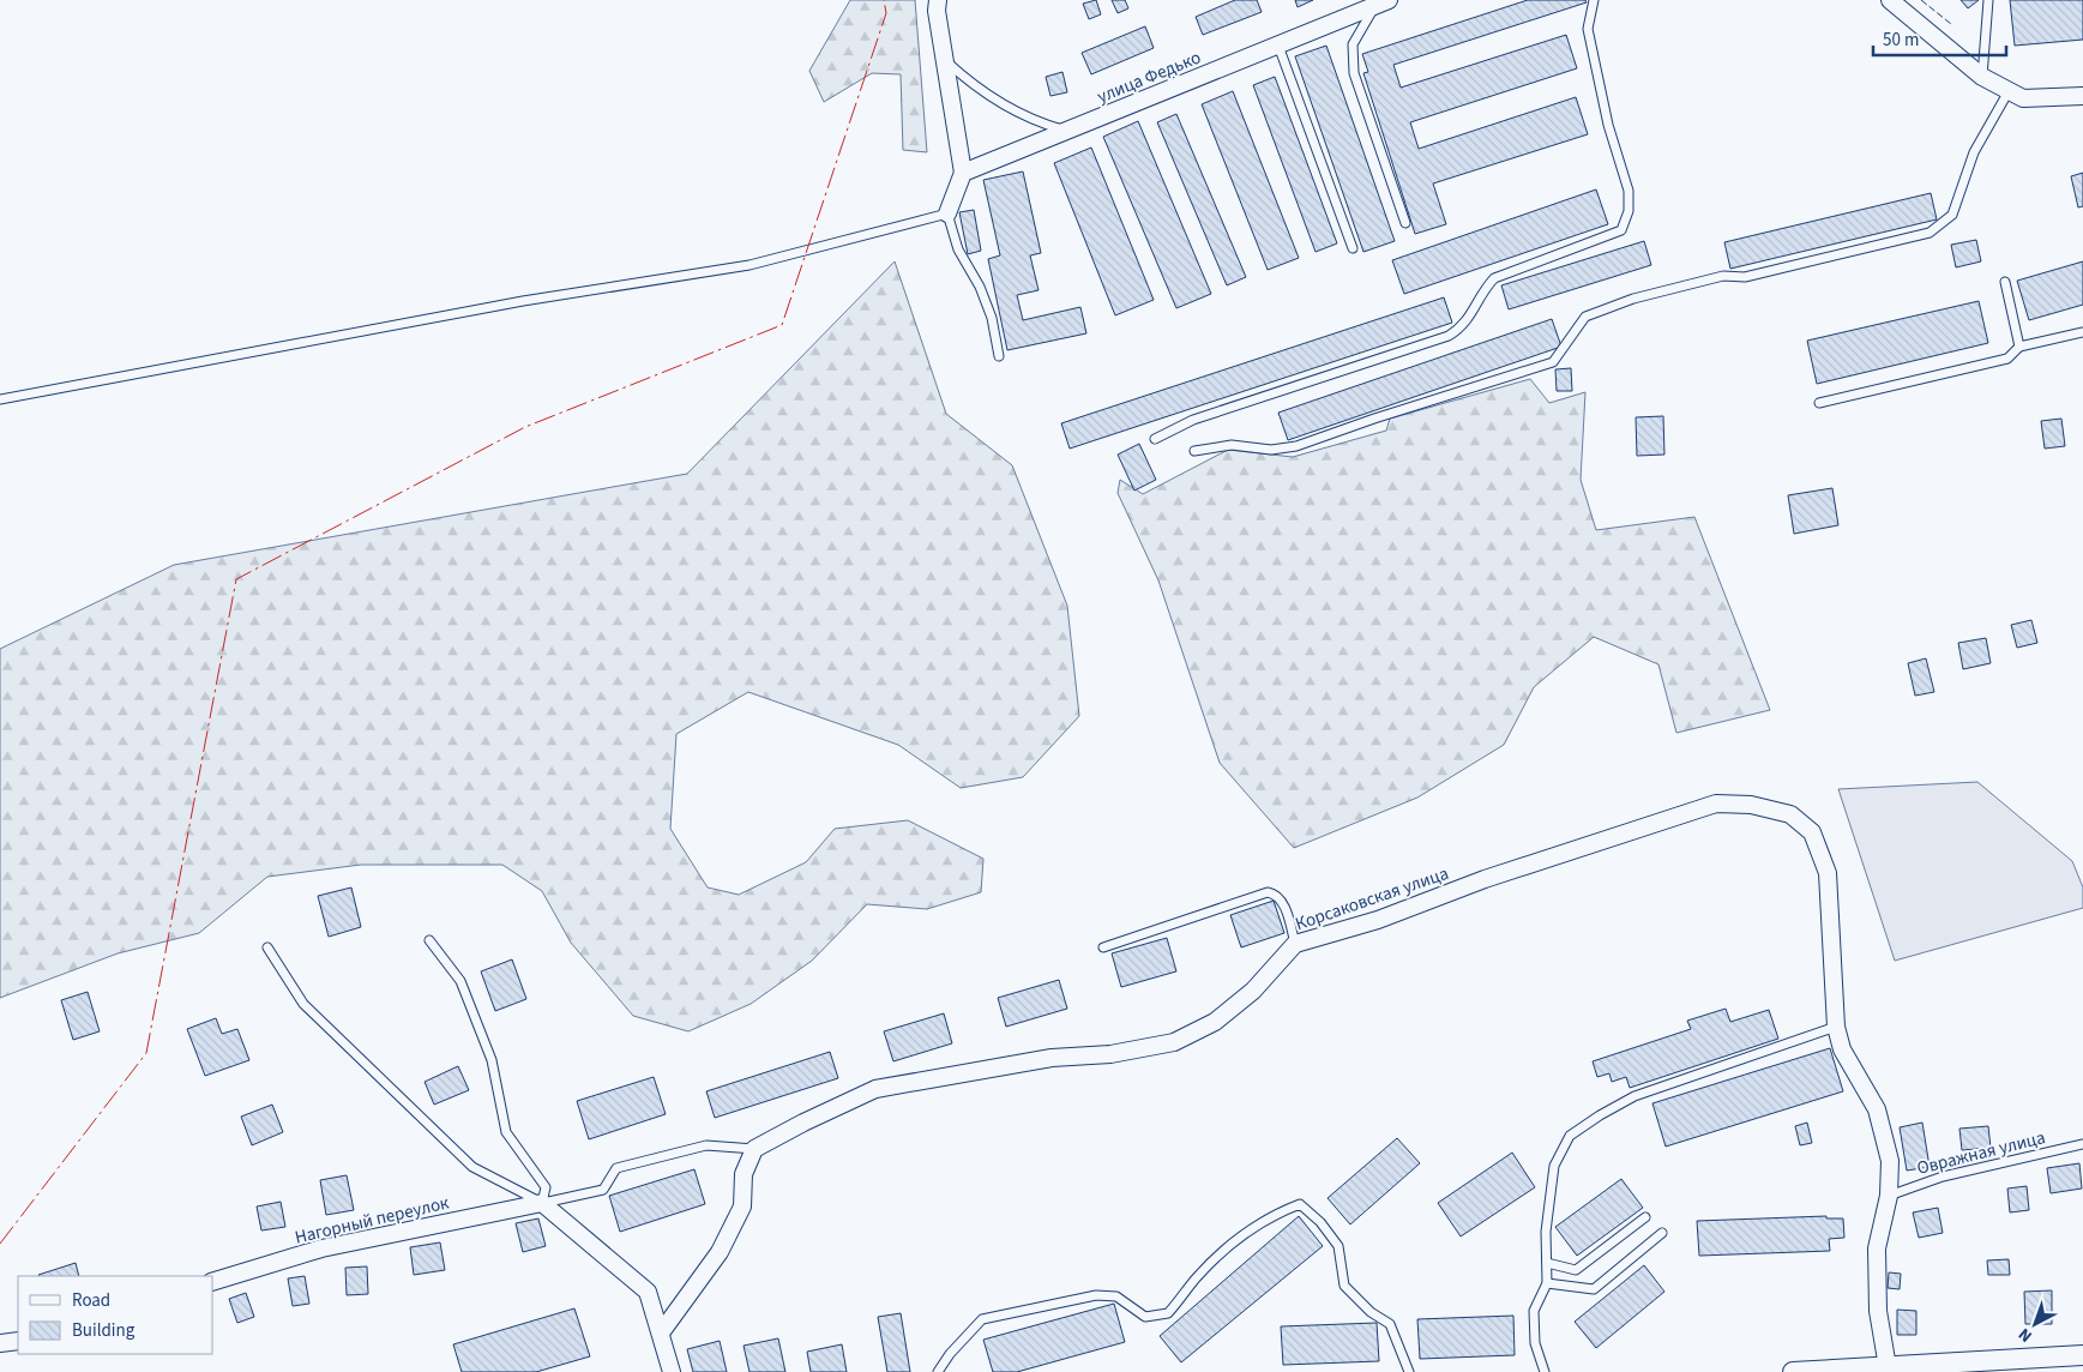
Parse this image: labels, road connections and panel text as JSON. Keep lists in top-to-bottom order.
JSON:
{
  "streets": {
    "street": ["улица Федько", "Корсаковская улица", "Нагорный переулок"],
    "lane": ["Овражная улица"]
  },
  "legend": ["Road", "Building"],
  "scale_bar": "50 m",
  "north": "bottom left"
}
